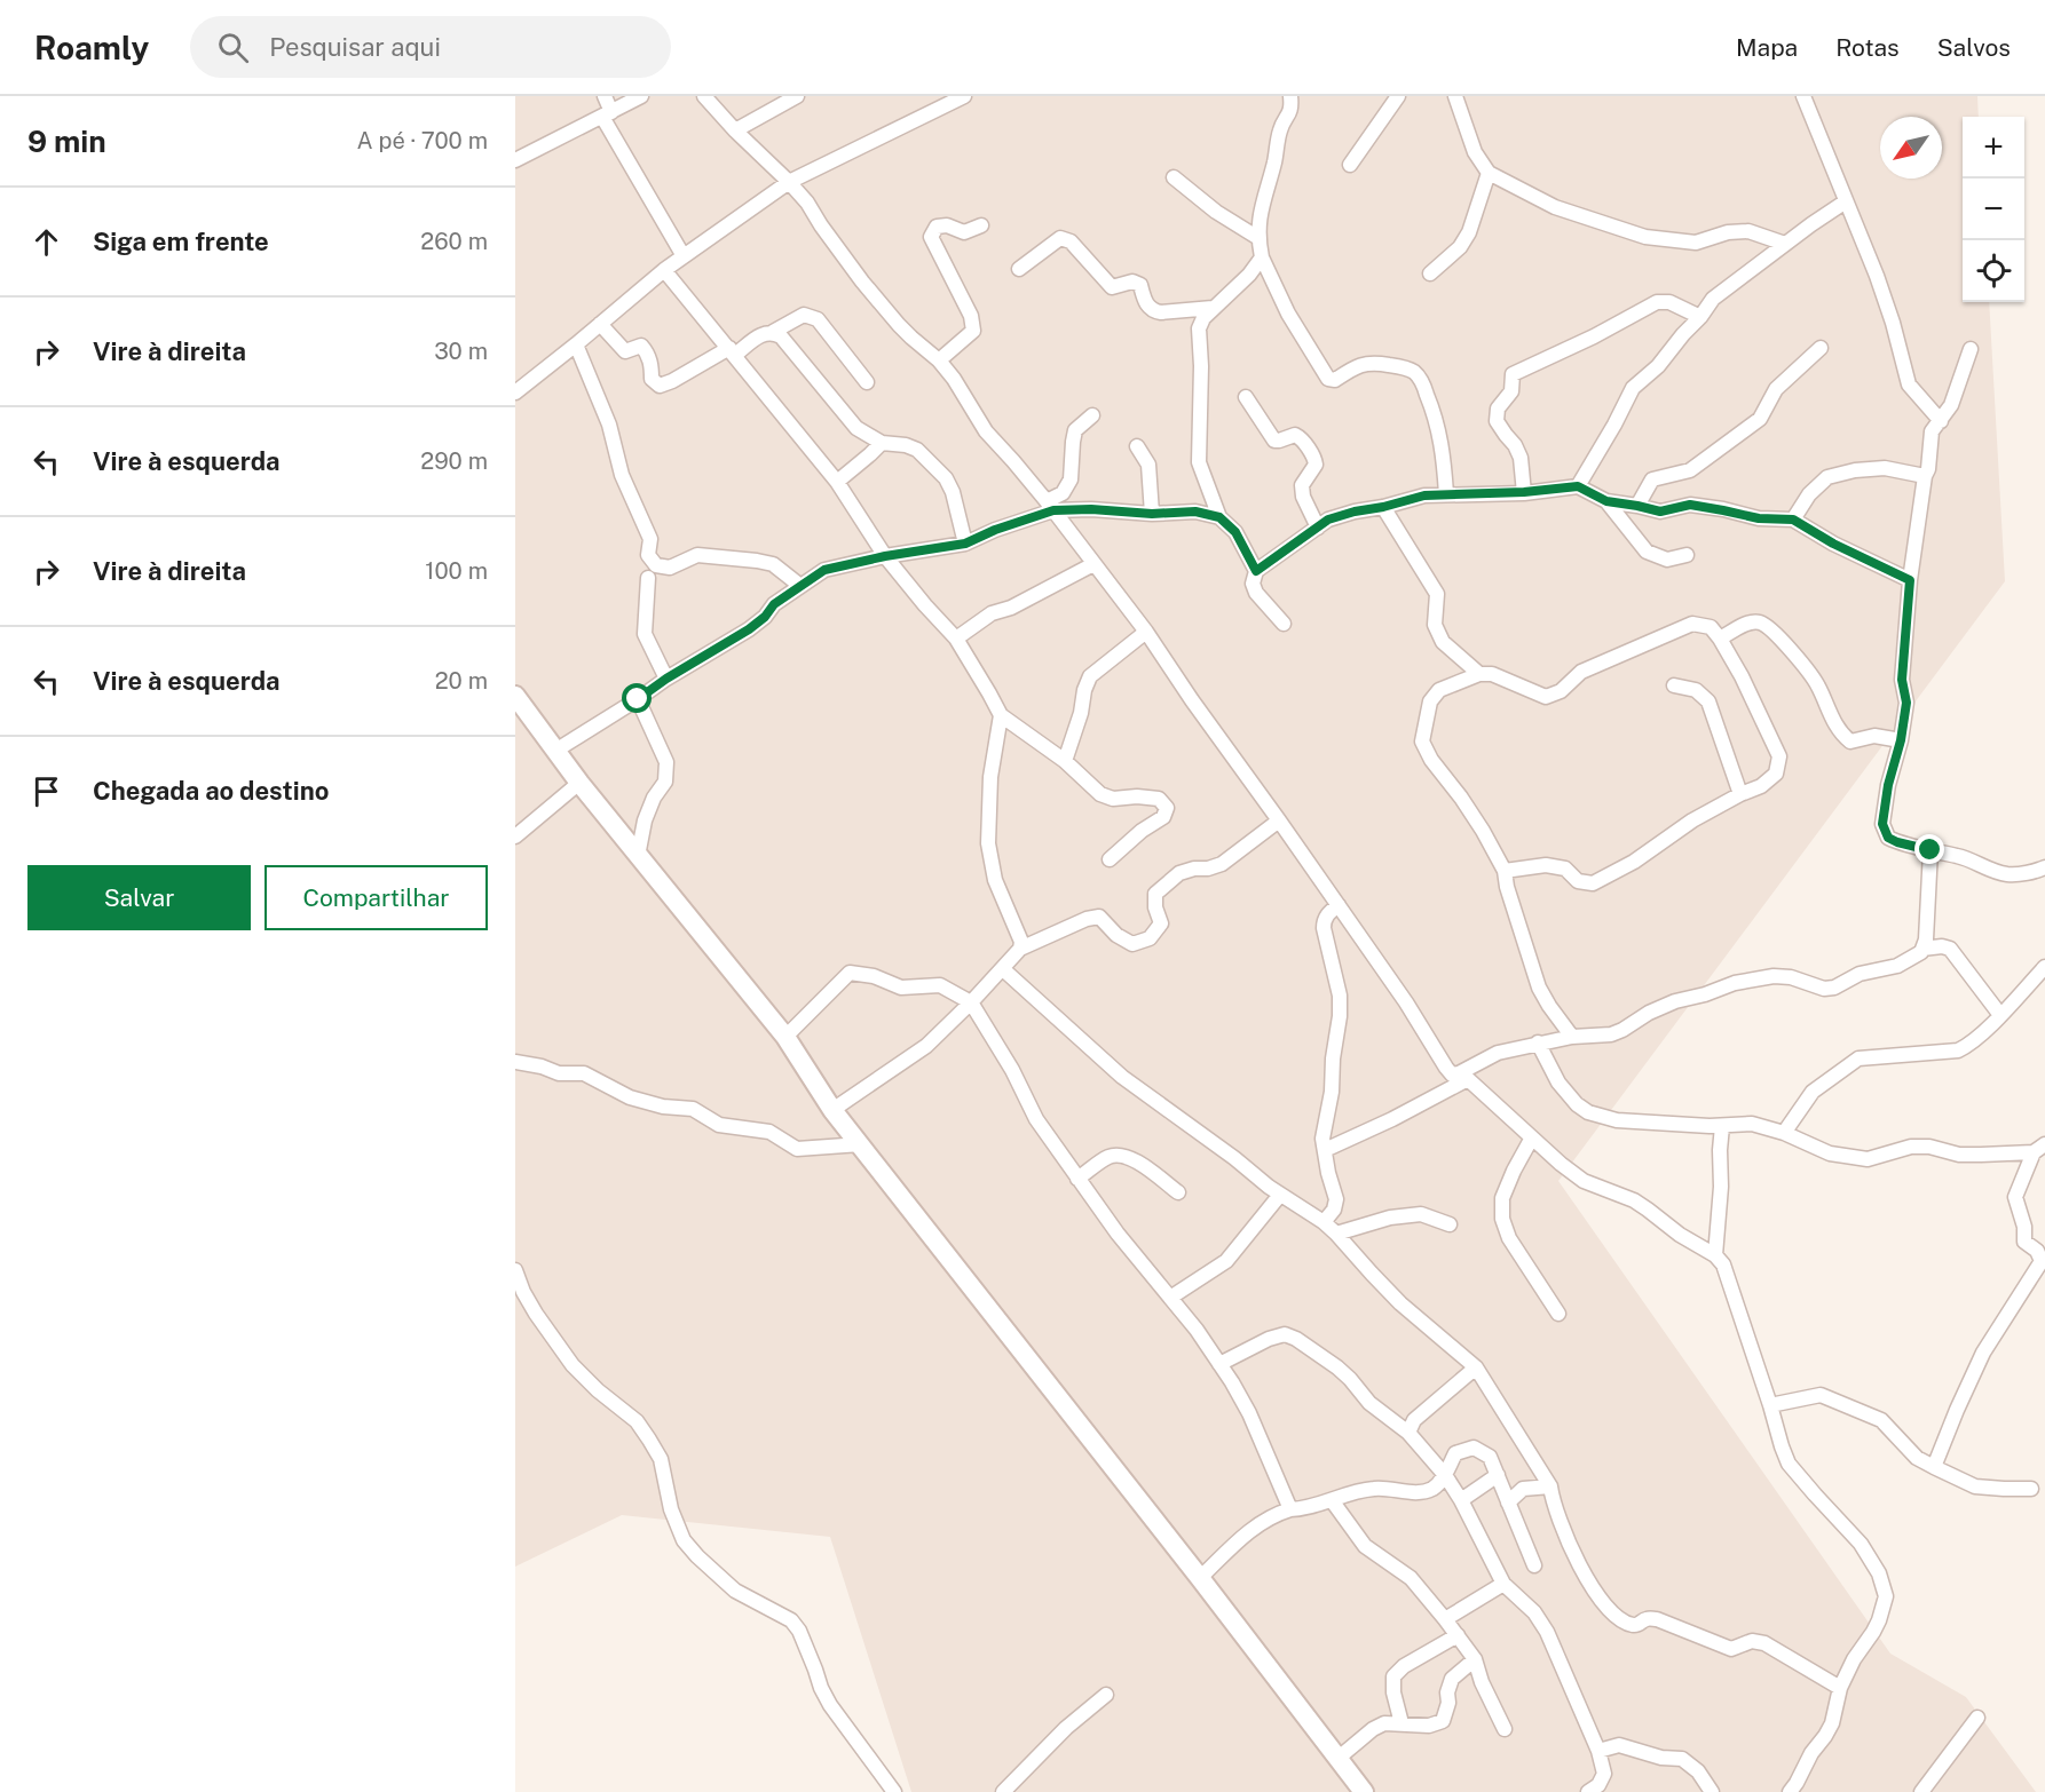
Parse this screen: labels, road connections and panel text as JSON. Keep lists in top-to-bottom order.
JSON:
{
  "north": "bottom left",
  "page": {
    "header": "Roamly",
    "search": "Pesquisar aqui",
    "nav": ["Mapa", "Rotas", "Salvos"],
    "heading": ["9 min", "A pé · 700 m"],
    "map_buttons": ["+", "−"],
    "list": [
      ["Siga em frente", "260 m"],
      ["Vire à direita", "30 m"],
      ["Vire à esquerda", "290 m"],
      ["Vire à direita", "100 m"],
      ["Vire à esquerda", "20 m"],
      "Chegada ao destino"
    ],
    "buttons": ["Salvar", "Compartilhar"]
  }
}
